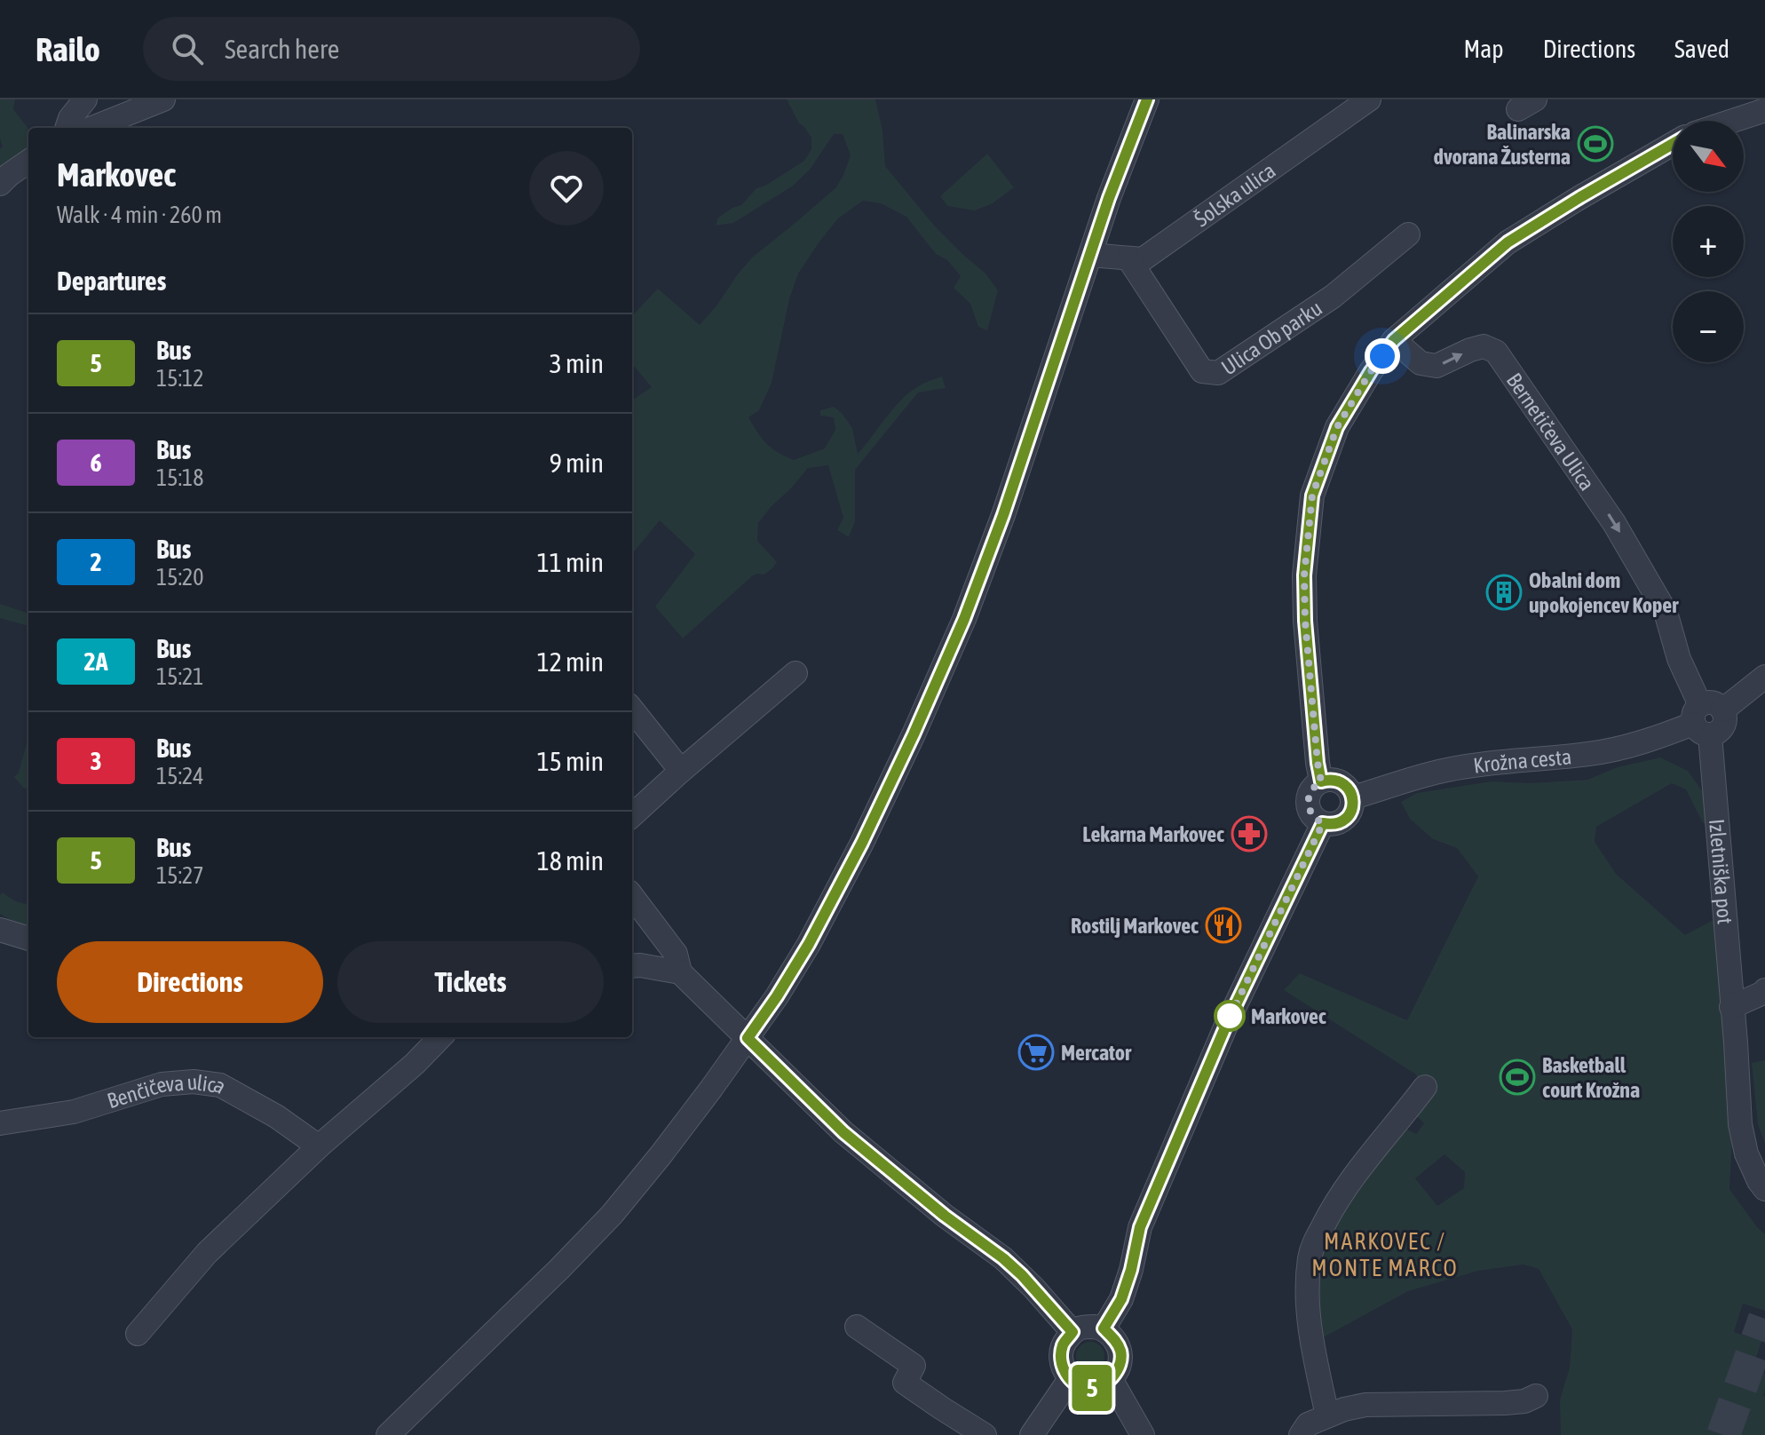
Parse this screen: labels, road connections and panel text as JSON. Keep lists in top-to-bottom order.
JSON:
{
  "streets": {
    "street": [
      "Šolska ulica",
      "Ulica Ob parku",
      "Bernetičeva Ulica",
      "Krožna cesta",
      "Izletniška pot",
      "Benčičeva ulica"
    ]
  },
  "crossings": [
    ["Šolska ulica", "Ulica Ob parku"],
    ["Bernetičeva Ulica", "Krožna cesta"],
    ["Bernetičeva Ulica", "Izletniška pot"],
    ["Krožna cesta", "Izletniška pot"]
  ],
  "one_way": ["Bernetičeva Ulica"],
  "districts": ["MARKOVEC / MONTE MARCO"],
  "places": {
    "sports": ["Balinarska dvorana Žusterna", "Basketball court Krožna"],
    "building": ["Obalni dom upokojencev Koper"],
    "pharmacy": ["Lekarna Markovec"],
    "restaurant": ["Rostilj Markovec"],
    "other": ["Markovec"],
    "supermarket": ["Mercator"]
  },
  "lines": ["bus line 5"],
  "north": "bottom right",
  "page": {
    "header": "Railo",
    "search": "Search here",
    "nav": ["Map", "Directions", "Saved"],
    "on_map": "5",
    "map_buttons": ["+", "−"],
    "heading": [
      ["Markovec", "Walk · 4 min · 260 m"],
      "Departures"
    ],
    "list": [
      {
        "mark": "5",
        "name": "Bus",
        "note": "15:12",
        "value": "3 min"
      },
      {
        "mark": "6",
        "name": "Bus",
        "note": "15:18",
        "value": "9 min"
      },
      {
        "mark": "2",
        "name": "Bus",
        "note": "15:20",
        "value": "11 min"
      },
      {
        "mark": "2A",
        "name": "Bus",
        "note": "15:21",
        "value": "12 min"
      },
      {
        "mark": "3",
        "name": "Bus",
        "note": "15:24",
        "value": "15 min"
      },
      {
        "mark": "5",
        "name": "Bus",
        "note": "15:27",
        "value": "18 min"
      }
    ],
    "buttons": ["Directions", "Tickets"]
  }
}
